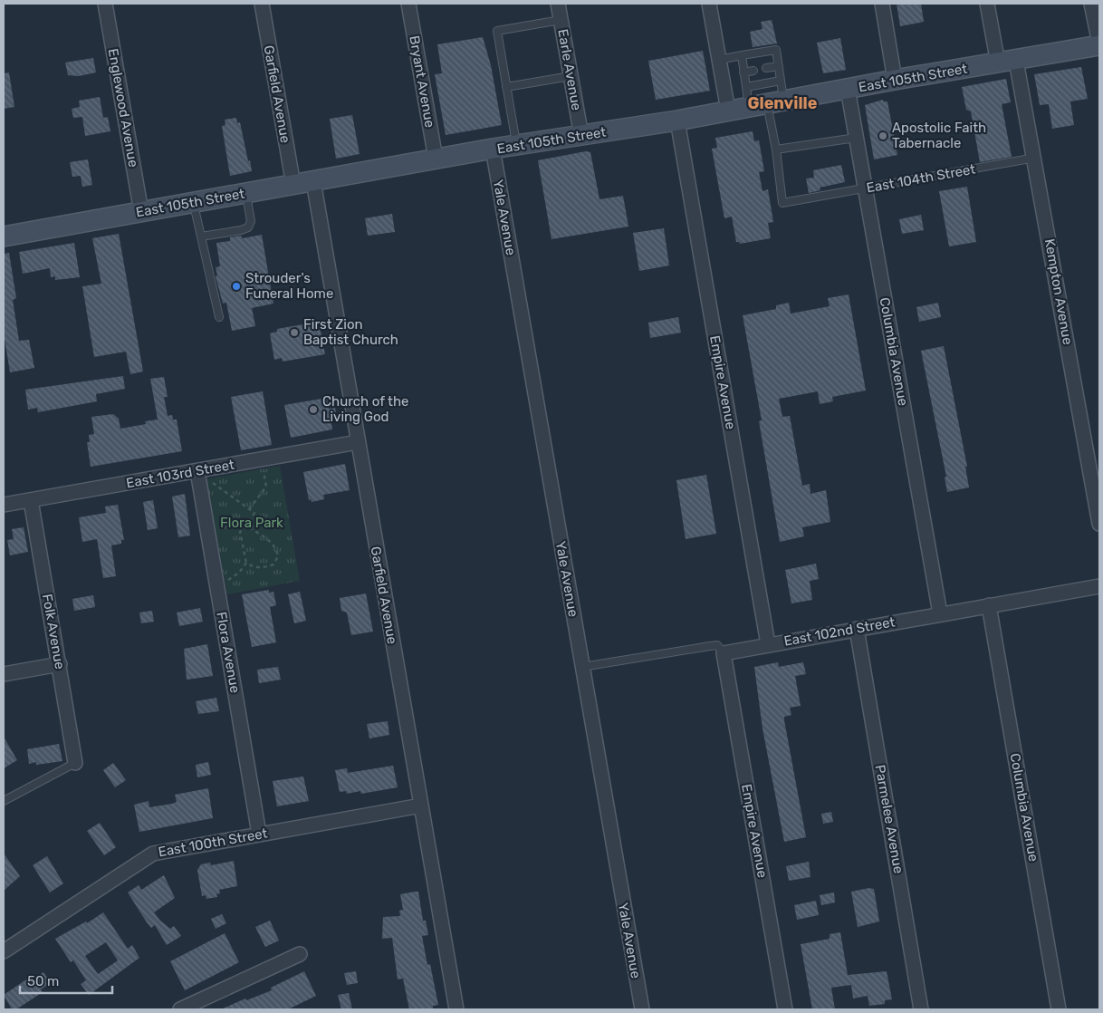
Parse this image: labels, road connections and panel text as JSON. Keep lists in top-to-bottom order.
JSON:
{
  "streets": {
    "main road": ["East 105th Street"],
    "street": [
      "Earle Avenue",
      "Bryant Avenue",
      "Garfield Avenue",
      "Englewood Avenue",
      "Yale Avenue",
      "Kempton Avenue",
      "Columbia Avenue",
      "Empire Avenue",
      "East 103rd Street",
      "Folk Avenue",
      "East 102nd Street",
      "Flora Avenue",
      "Parmelee Avenue",
      "East 100th Street"
    ],
    "lane": ["East 104th Street"]
  },
  "crossings": [
    ["Earle Avenue", "East 105th Street"],
    ["East 105th Street", "Bryant Avenue"],
    ["East 105th Street", "Garfield Avenue"],
    ["East 105th Street", "Englewood Avenue"],
    ["East 105th Street", "Yale Avenue"],
    ["East 105th Street", "Kempton Avenue"],
    ["East 105th Street", "Columbia Avenue"],
    ["East 105th Street", "Empire Avenue"],
    ["Garfield Avenue", "East 103rd Street"],
    ["Garfield Avenue", "East 100th Street"],
    ["East 104th Street", "Kempton Avenue"],
    ["East 104th Street", "Columbia Avenue"],
    ["Columbia Avenue", "East 102nd Street"],
    ["Empire Avenue", "East 102nd Street"],
    ["East 103rd Street", "Folk Avenue"],
    ["East 103rd Street", "Flora Avenue"],
    ["East 102nd Street", "Parmelee Avenue"],
    ["Flora Avenue", "East 100th Street"]
  ],
  "districts": ["Glenville"],
  "parks": ["Flora Park"],
  "places": [
    "Apostolic Faith Tabernacle",
    "Strouder's Funeral Home",
    "First Zion Baptist Church",
    "Church of the Living God"
  ],
  "scale_bar": "50 m"
}
